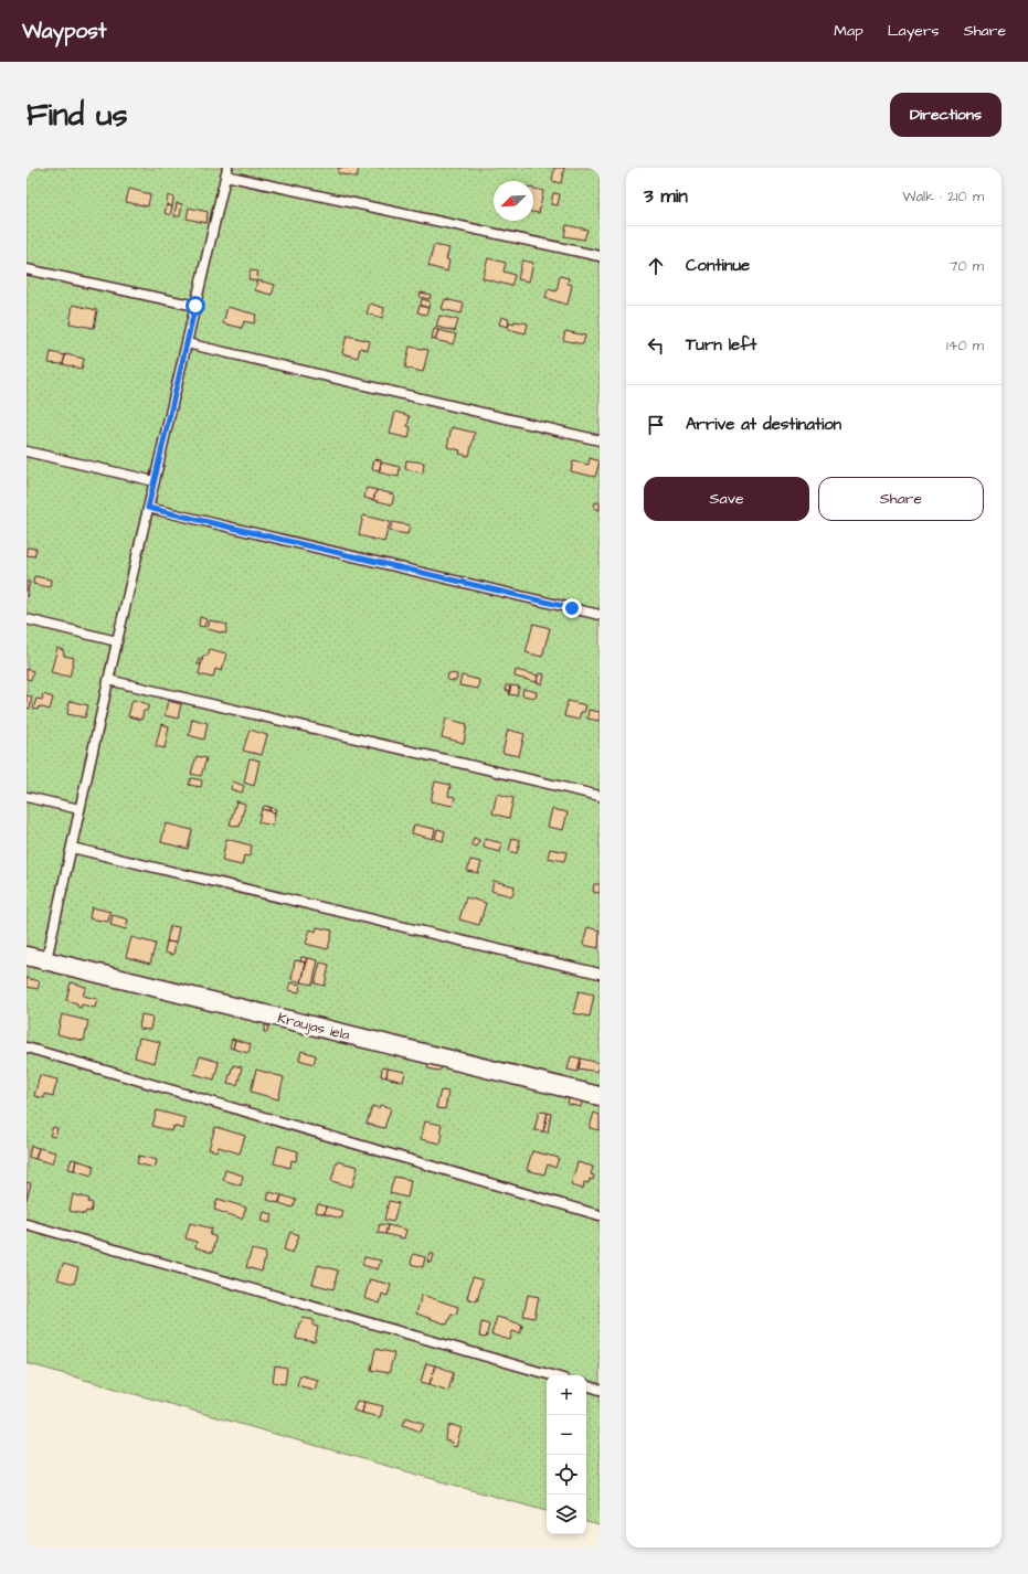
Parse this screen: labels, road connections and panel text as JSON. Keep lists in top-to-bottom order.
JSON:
{
  "streets": {
    "street": ["Kraujas iela"]
  },
  "north": "bottom left",
  "page": {
    "header": "Waypost",
    "nav": ["Map", "Layers", "Share"],
    "buttons": [
      "Directions",
      ["Save", "Share"]
    ],
    "title": "Find us",
    "heading": ["3 min", "Walk · 210 m"],
    "list": [
      ["Continue", "70 m"],
      ["Turn left", "140 m"],
      "Arrive at destination"
    ],
    "map_buttons": ["+", "−"]
  }
}
